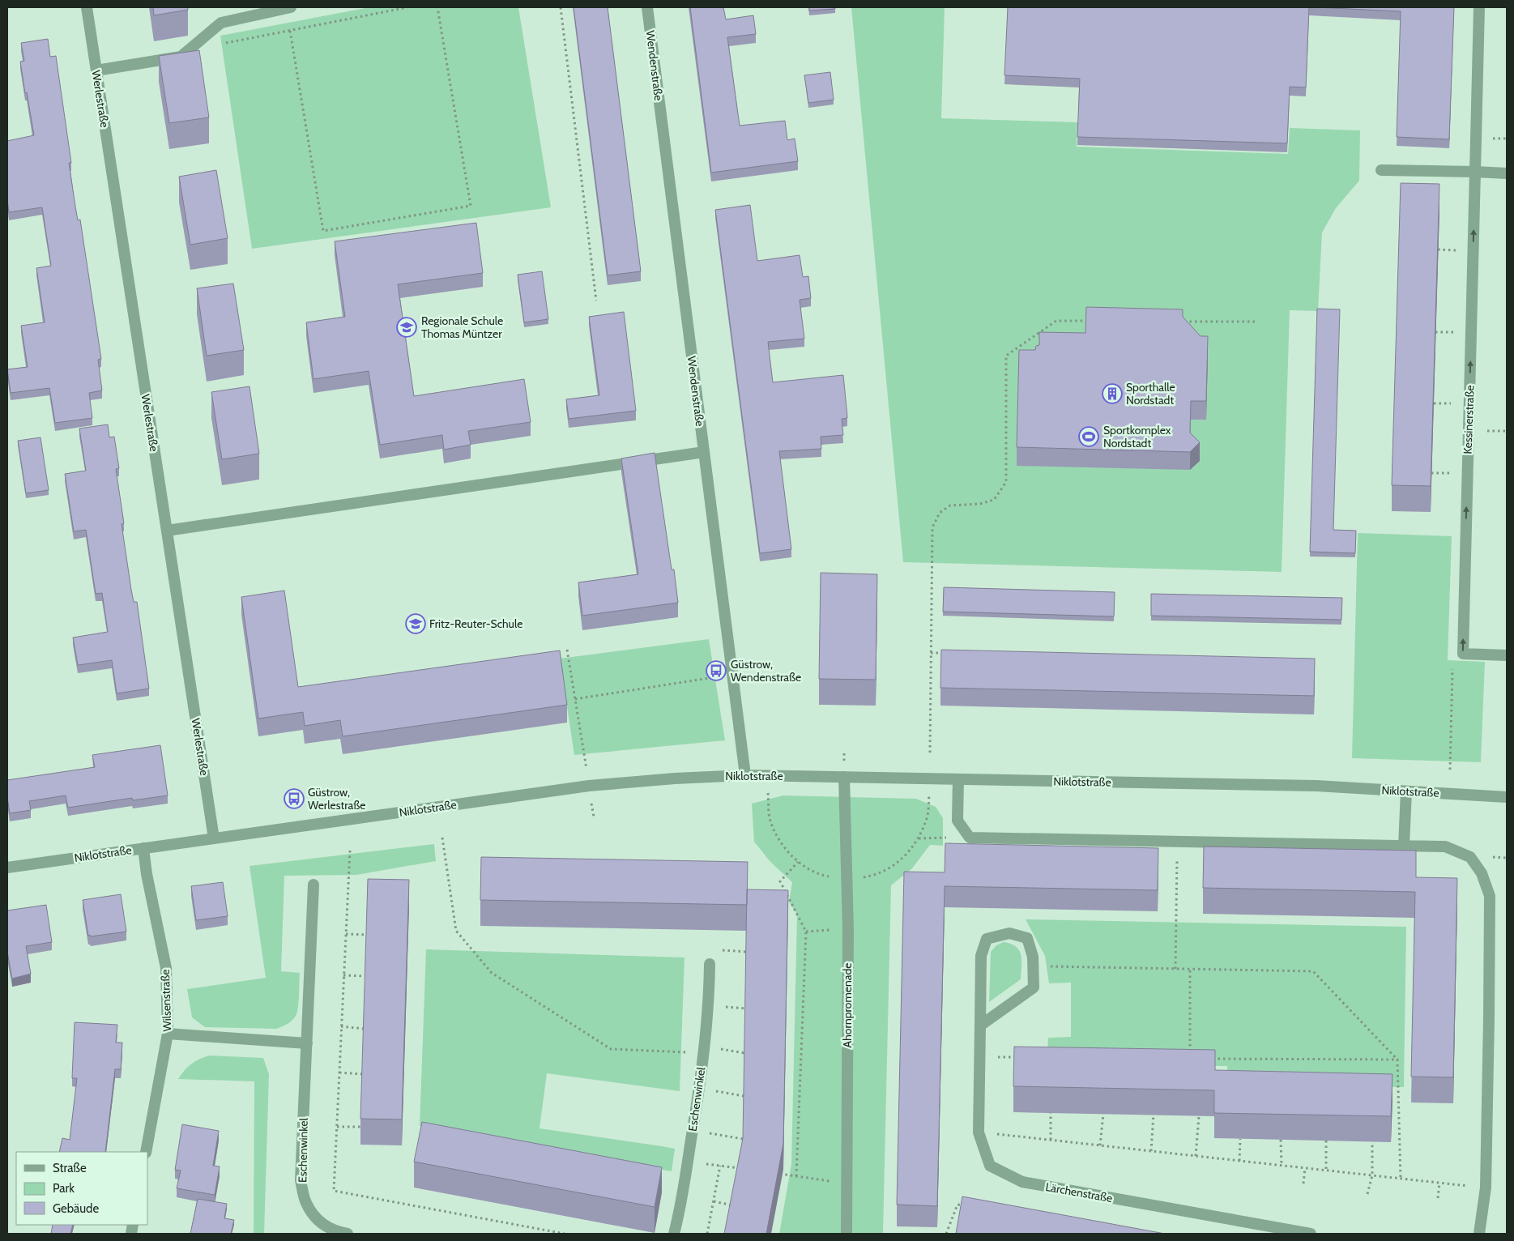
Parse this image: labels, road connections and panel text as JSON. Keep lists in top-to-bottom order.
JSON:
{
  "streets": {
    "street": [
      "Wendenstraße",
      "Werlestraße",
      "Kessinerstraße",
      "Niklotstraße",
      "Wilsenstraße",
      "Ahornpromenade",
      "Eschenwinkel",
      "Lärchenstraße"
    ]
  },
  "crossings": [
    ["Wendenstraße", "Niklotstraße"],
    ["Werlestraße", "Niklotstraße"],
    ["Niklotstraße", "Wilsenstraße"],
    ["Niklotstraße", "Ahornpromenade"]
  ],
  "one_way": ["Kessinerstraße"],
  "places": {
    "school or university": ["Regionale Schule Thomas Müntzer", "Fritz-Reuter-Schule"],
    "building": ["Sporthalle Nordstadt"],
    "sports": ["Sportkomplex Nordstadt"],
    "bus stop": ["Güstrow, Wendenstraße", "Güstrow, Werlestraße"]
  },
  "legend": ["Straße", "Park", "Gebäude"]
}
